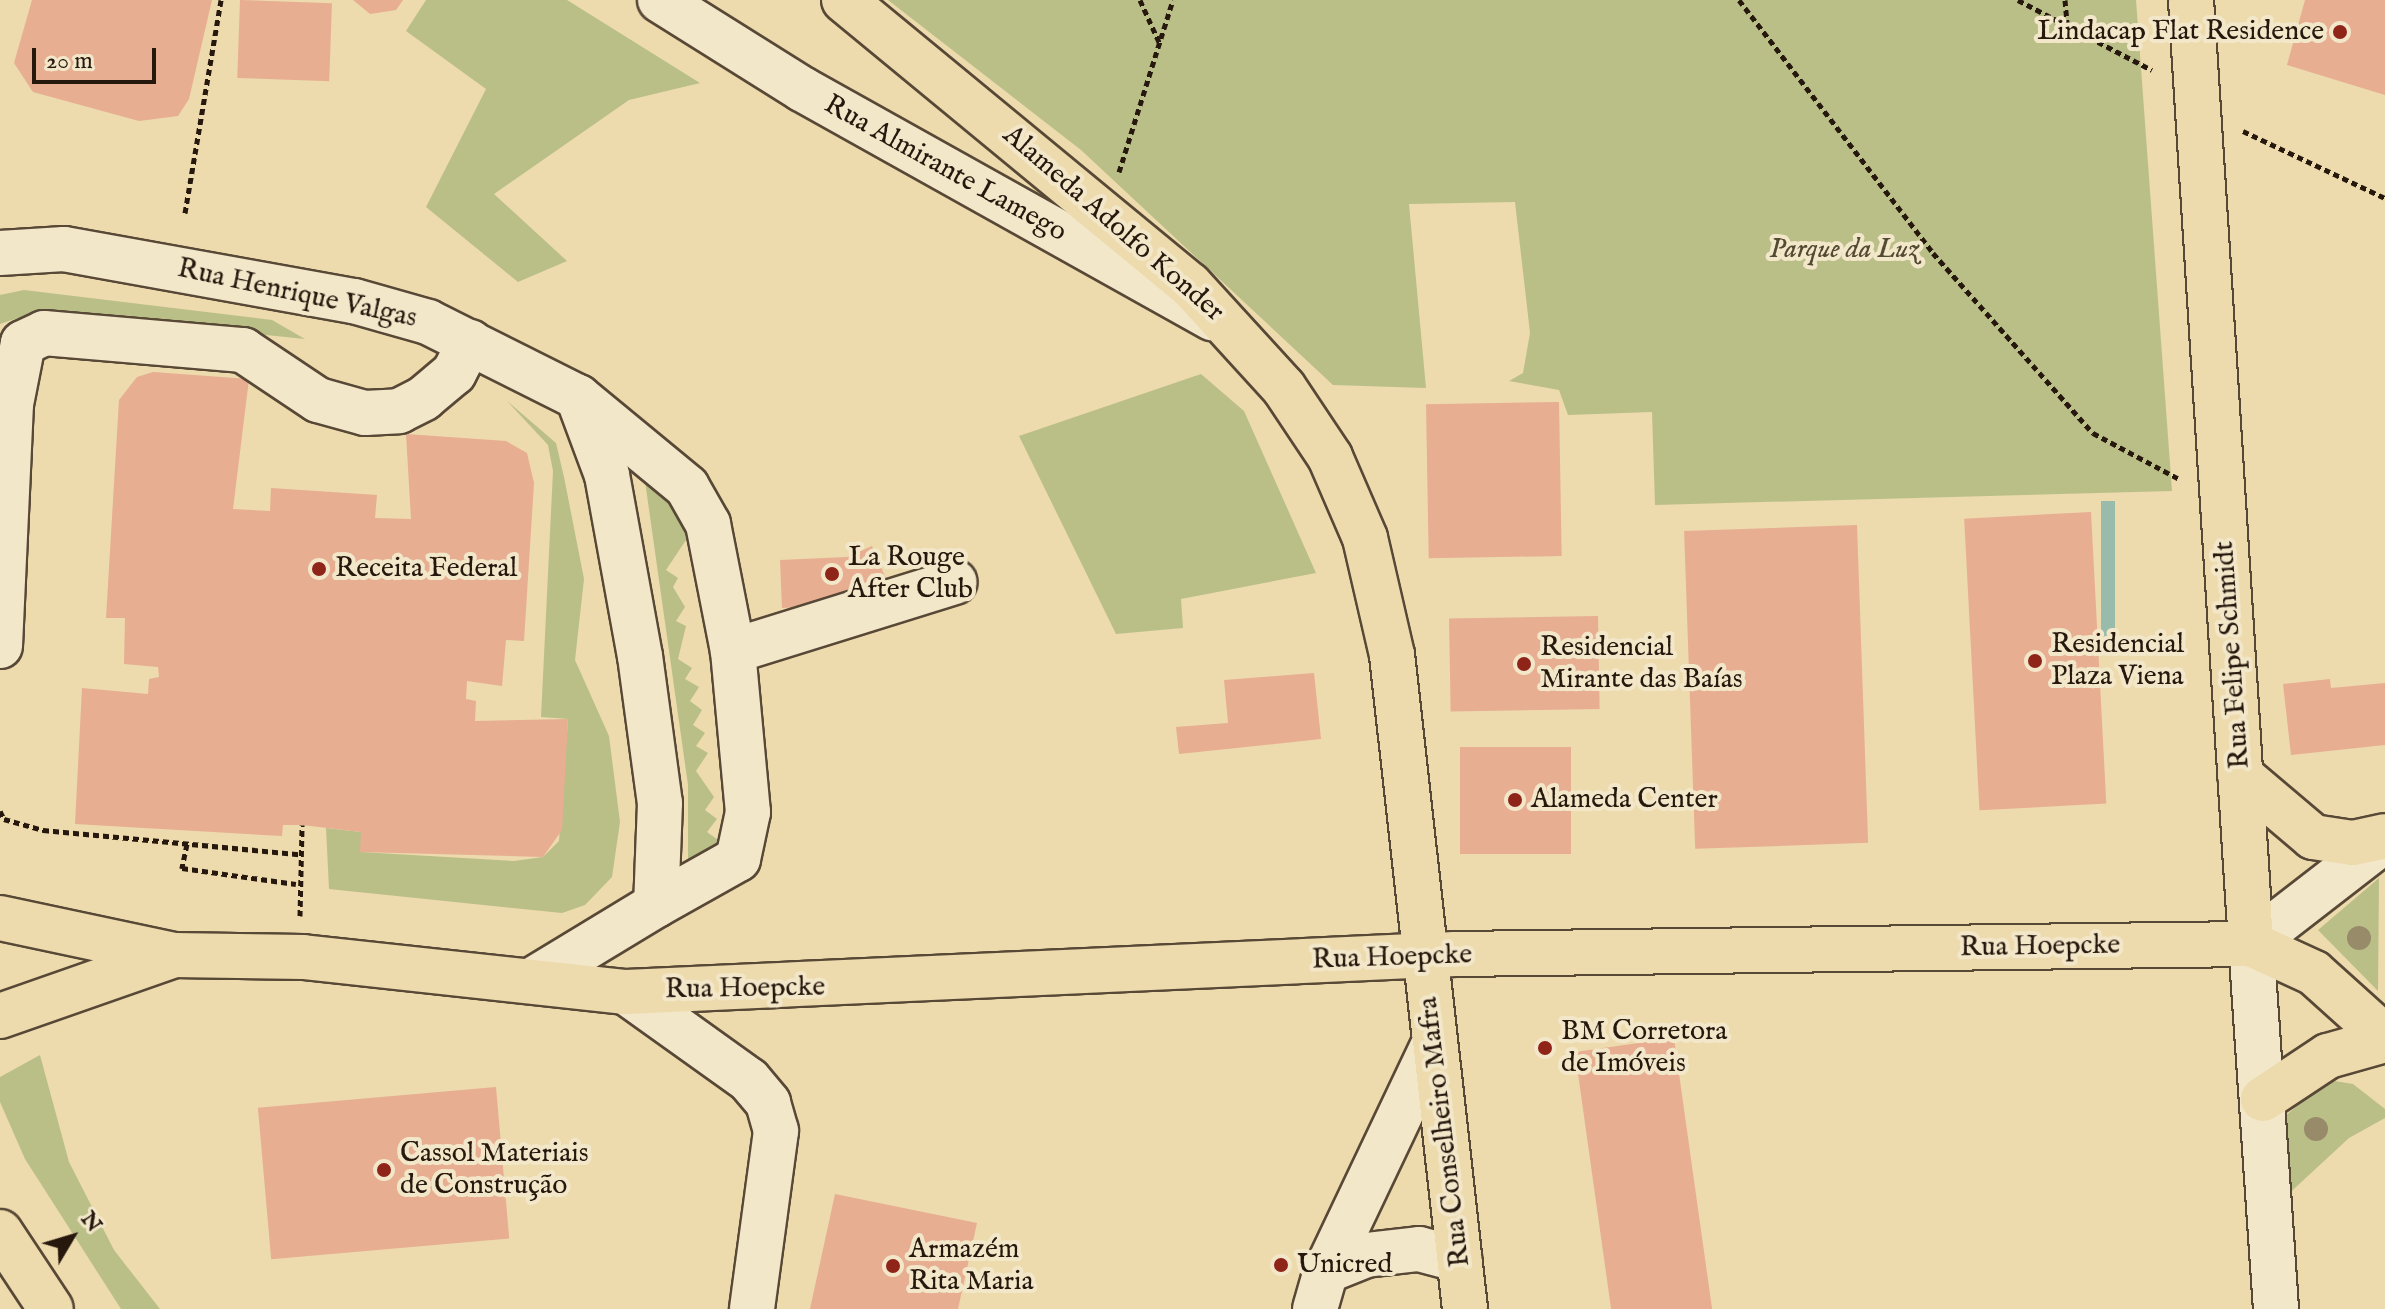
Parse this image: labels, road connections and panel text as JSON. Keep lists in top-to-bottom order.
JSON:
{
  "streets": {
    "main road": [
      "Alameda Adolfo Konder",
      "Rua Felipe Schmidt",
      "Rua Hoepcke",
      "Rua Conselheiro Mafra"
    ],
    "street": ["Rua Almirante Lamego", "Rua Henrique Valgas"]
  },
  "crossings": [
    ["Rua Almirante Lamego", "Alameda Adolfo Konder"],
    ["Alameda Adolfo Konder", "Rua Hoepcke"],
    ["Alameda Adolfo Konder", "Rua Conselheiro Mafra"],
    ["Rua Henrique Valgas", "Rua Hoepcke"],
    ["Rua Felipe Schmidt", "Rua Hoepcke"],
    ["Rua Hoepcke", "Rua Conselheiro Mafra"]
  ],
  "parks": ["Parque da Luz"],
  "places": [
    "Lindacap Flat Residence",
    "Receita Federal",
    "La Rouge After Club",
    "Residencial Plaza Viena",
    "Residencial Mirante das Baías",
    "Alameda Center",
    "BM Corretora de Imóveis",
    "Cassol Materiais de Construção",
    "Unicred",
    "Armazém Rita Maria"
  ],
  "scale_bar": "20 m",
  "north": "top right"
}
